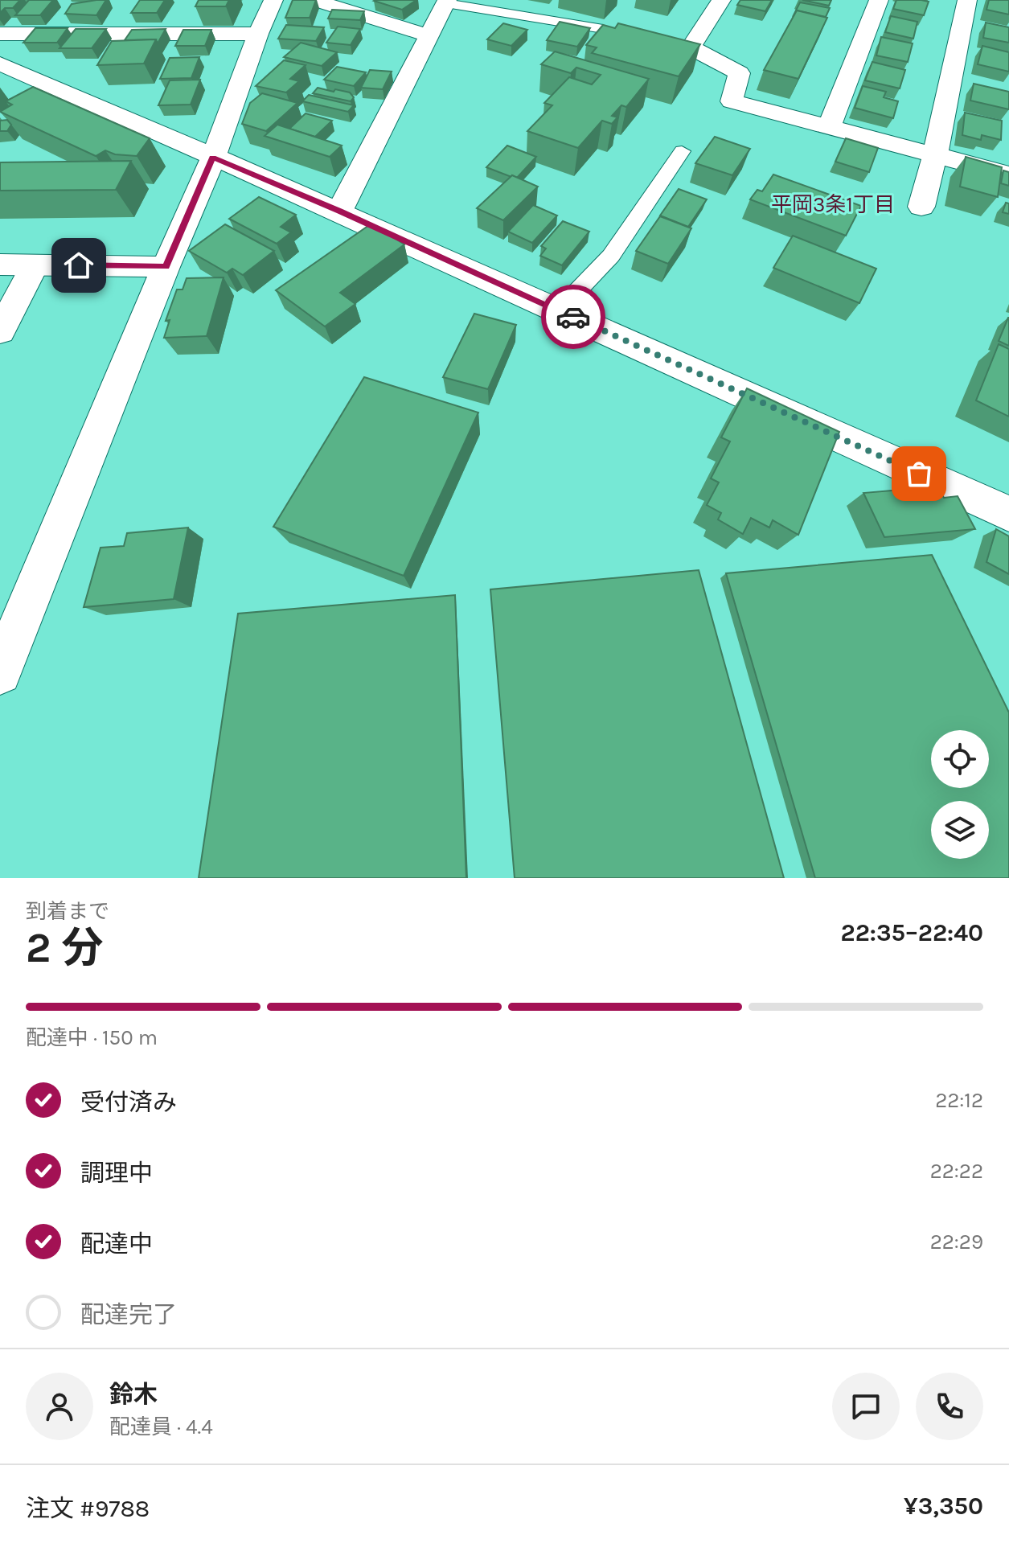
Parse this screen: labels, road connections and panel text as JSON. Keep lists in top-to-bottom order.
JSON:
{
  "districts": ["平岡3条1丁目"],
  "page": {
    "heading": ["2 分", "到着まで", "22:35–22:40"],
    "panel": [
      "鈴木",
      "配達員 · 4.4",
      "注文 #9788",
      "¥3,350"
    ],
    "bar": "配達中 · 150 m",
    "list": [
      ["受付済み", "22:12"],
      ["調理中", "22:22"],
      ["配達中", "22:29"],
      "配達完了"
    ]
  }
}
